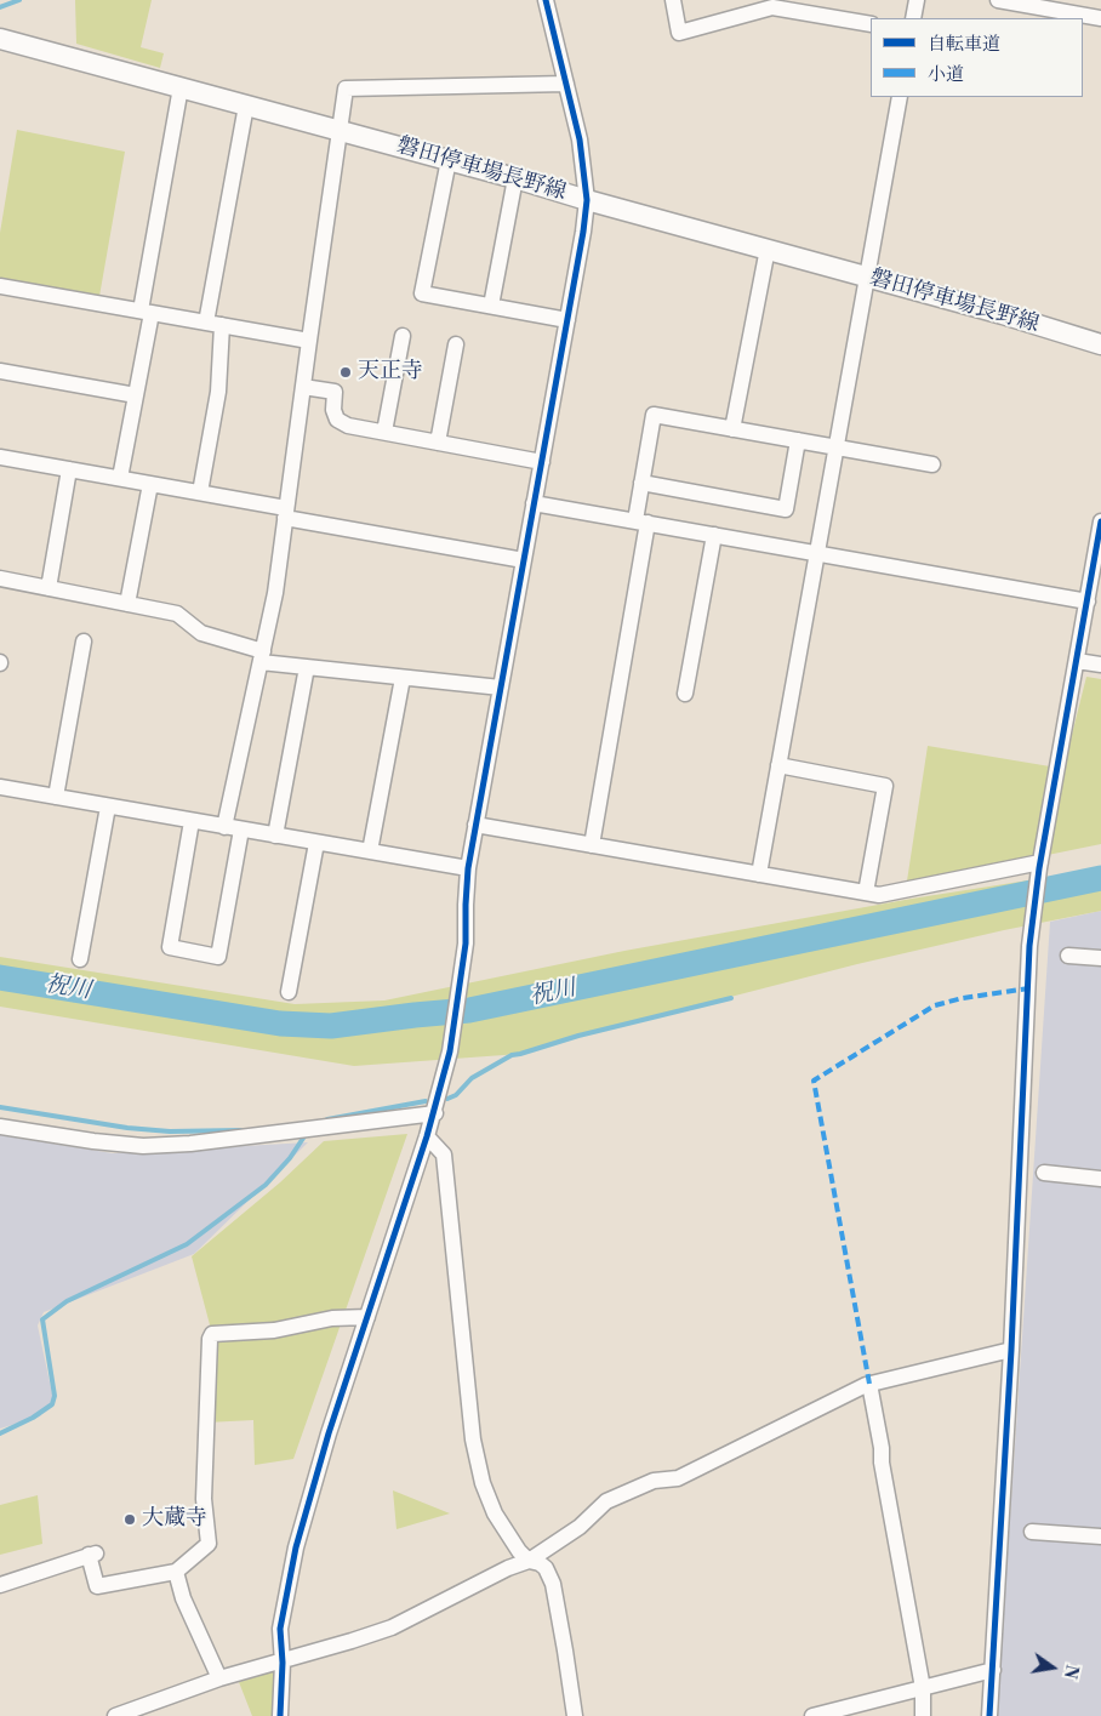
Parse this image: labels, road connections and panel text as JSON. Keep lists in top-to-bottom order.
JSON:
{
  "streets": {
    "main road": ["磐田停車場長野線"]
  },
  "water": ["祝川"],
  "places": ["天正寺", "大蔵寺"],
  "legend": ["自転車道", "小道"],
  "north": "right"
}
